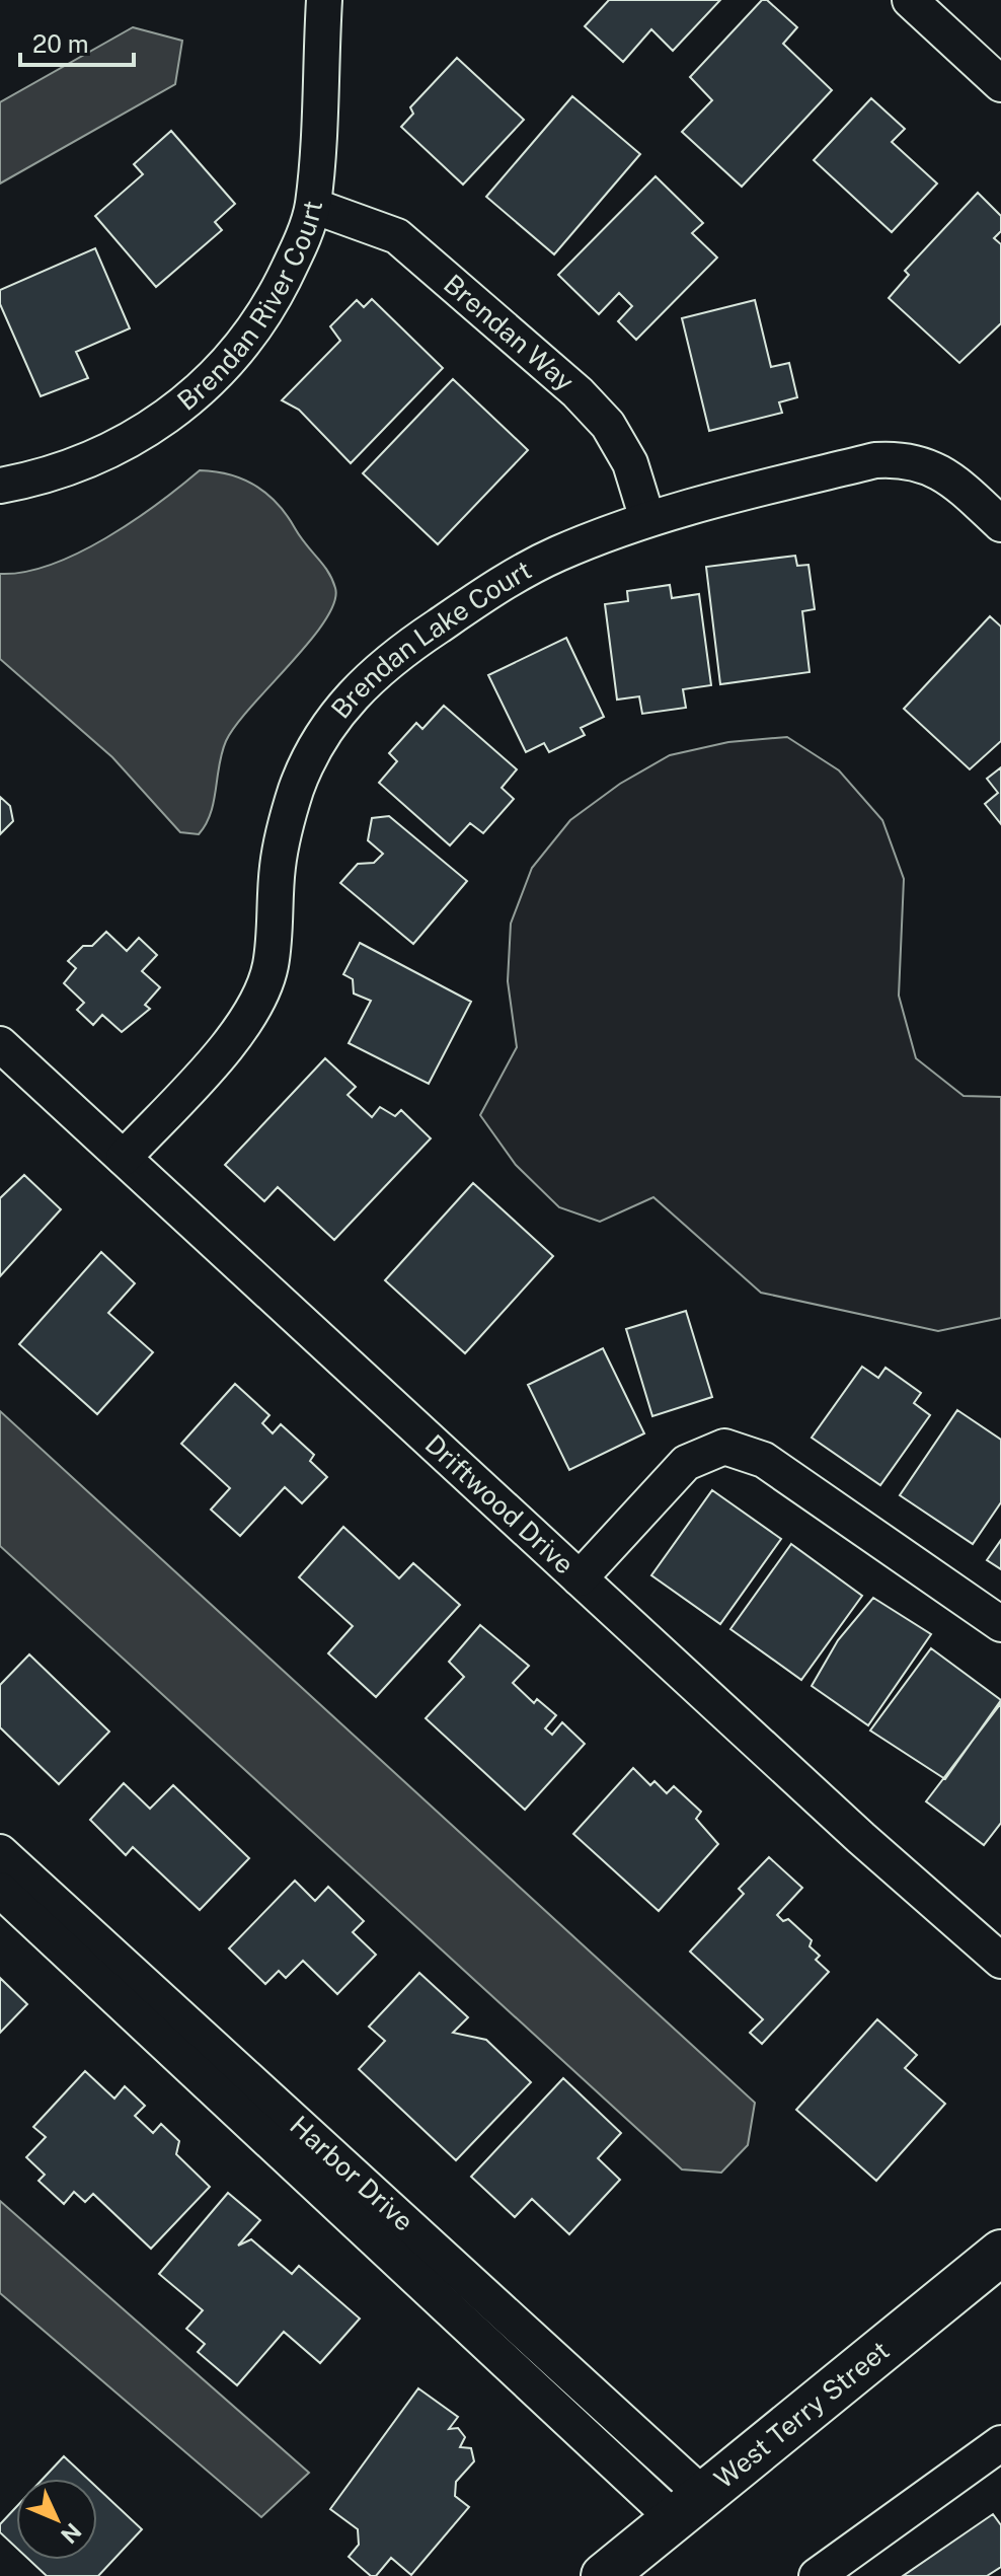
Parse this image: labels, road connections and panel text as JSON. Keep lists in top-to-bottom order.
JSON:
{
  "streets": {
    "street": [
      "Brendan River Court",
      "Brendan Way",
      "Brendan Lake Court",
      "Driftwood Drive",
      "Harbor Drive",
      "West Terry Street"
    ]
  },
  "crossings": [
    ["Brendan River Court", "Brendan Way"],
    ["Brendan Way", "Brendan Lake Court"],
    ["Brendan Lake Court", "Driftwood Drive"],
    ["Harbor Drive", "West Terry Street"]
  ],
  "scale_bar": "20 m",
  "north": "bottom right"
}
